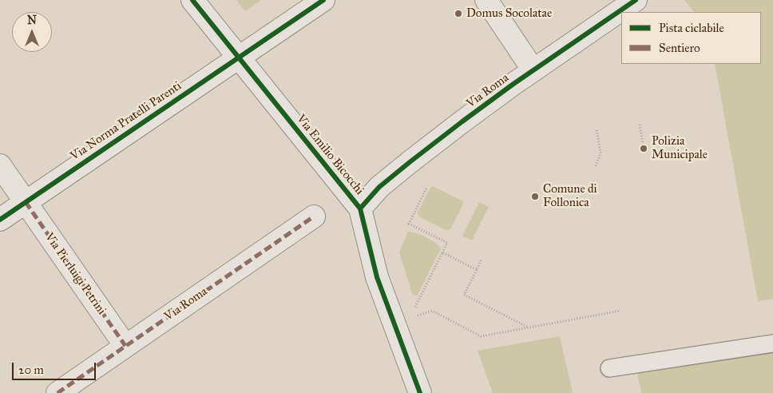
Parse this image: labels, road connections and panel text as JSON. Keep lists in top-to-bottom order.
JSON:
{
  "streets": {
    "street": [
      "Via Roma",
      "Via Norma Pratelli Parenti",
      "Via Emilio Bicocchi",
      "Via Pierluigi Petrini"
    ]
  },
  "crossings": [
    ["Via Roma", "Via Emilio Bicocchi"],
    ["Via Roma", "Via Pierluigi Petrini"],
    ["Via Norma Pratelli Parenti", "Via Emilio Bicocchi"],
    ["Via Norma Pratelli Parenti", "Via Pierluigi Petrini"]
  ],
  "places": ["Domus Socolatae", "Polizia Municipale", "Comune di Follonica"],
  "legend": ["Pista ciclabile", "Sentiero"],
  "scale_bar": "20 m",
  "north": "top"
}
